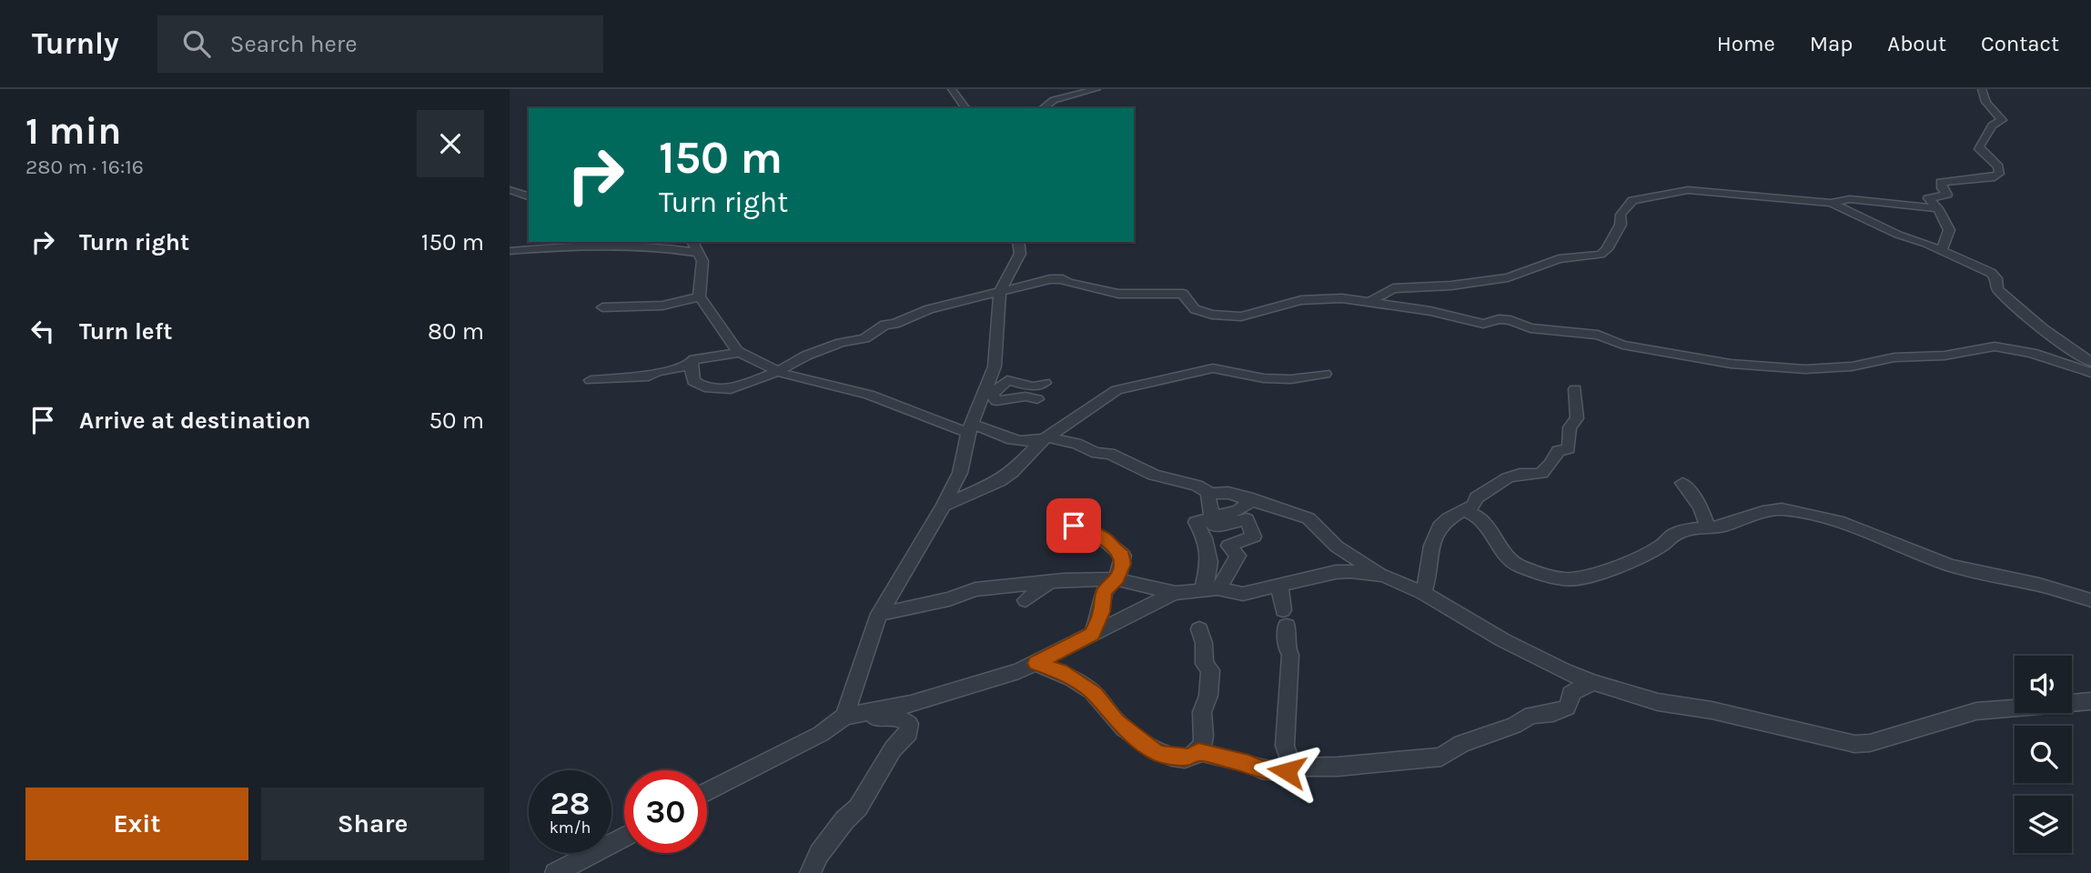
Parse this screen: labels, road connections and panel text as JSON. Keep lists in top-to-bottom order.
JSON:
{
  "page": {
    "header": "Turnly",
    "search": "Search here",
    "nav": [
      "Home",
      "Map",
      "About",
      "Contact"
    ],
    "heading": ["1 min", "280 m · 16:16"],
    "turn": ["150 m", "Turn right"],
    "list": [
      {
        "name": "Turn right",
        "value": "150 m"
      },
      {
        "name": "Turn left",
        "value": "80 m"
      },
      {
        "name": "Arrive at destination",
        "value": "50 m"
      }
    ],
    "speed": "28 km/h",
    "limit": "30",
    "buttons": ["Exit", "Share"]
  }
}
